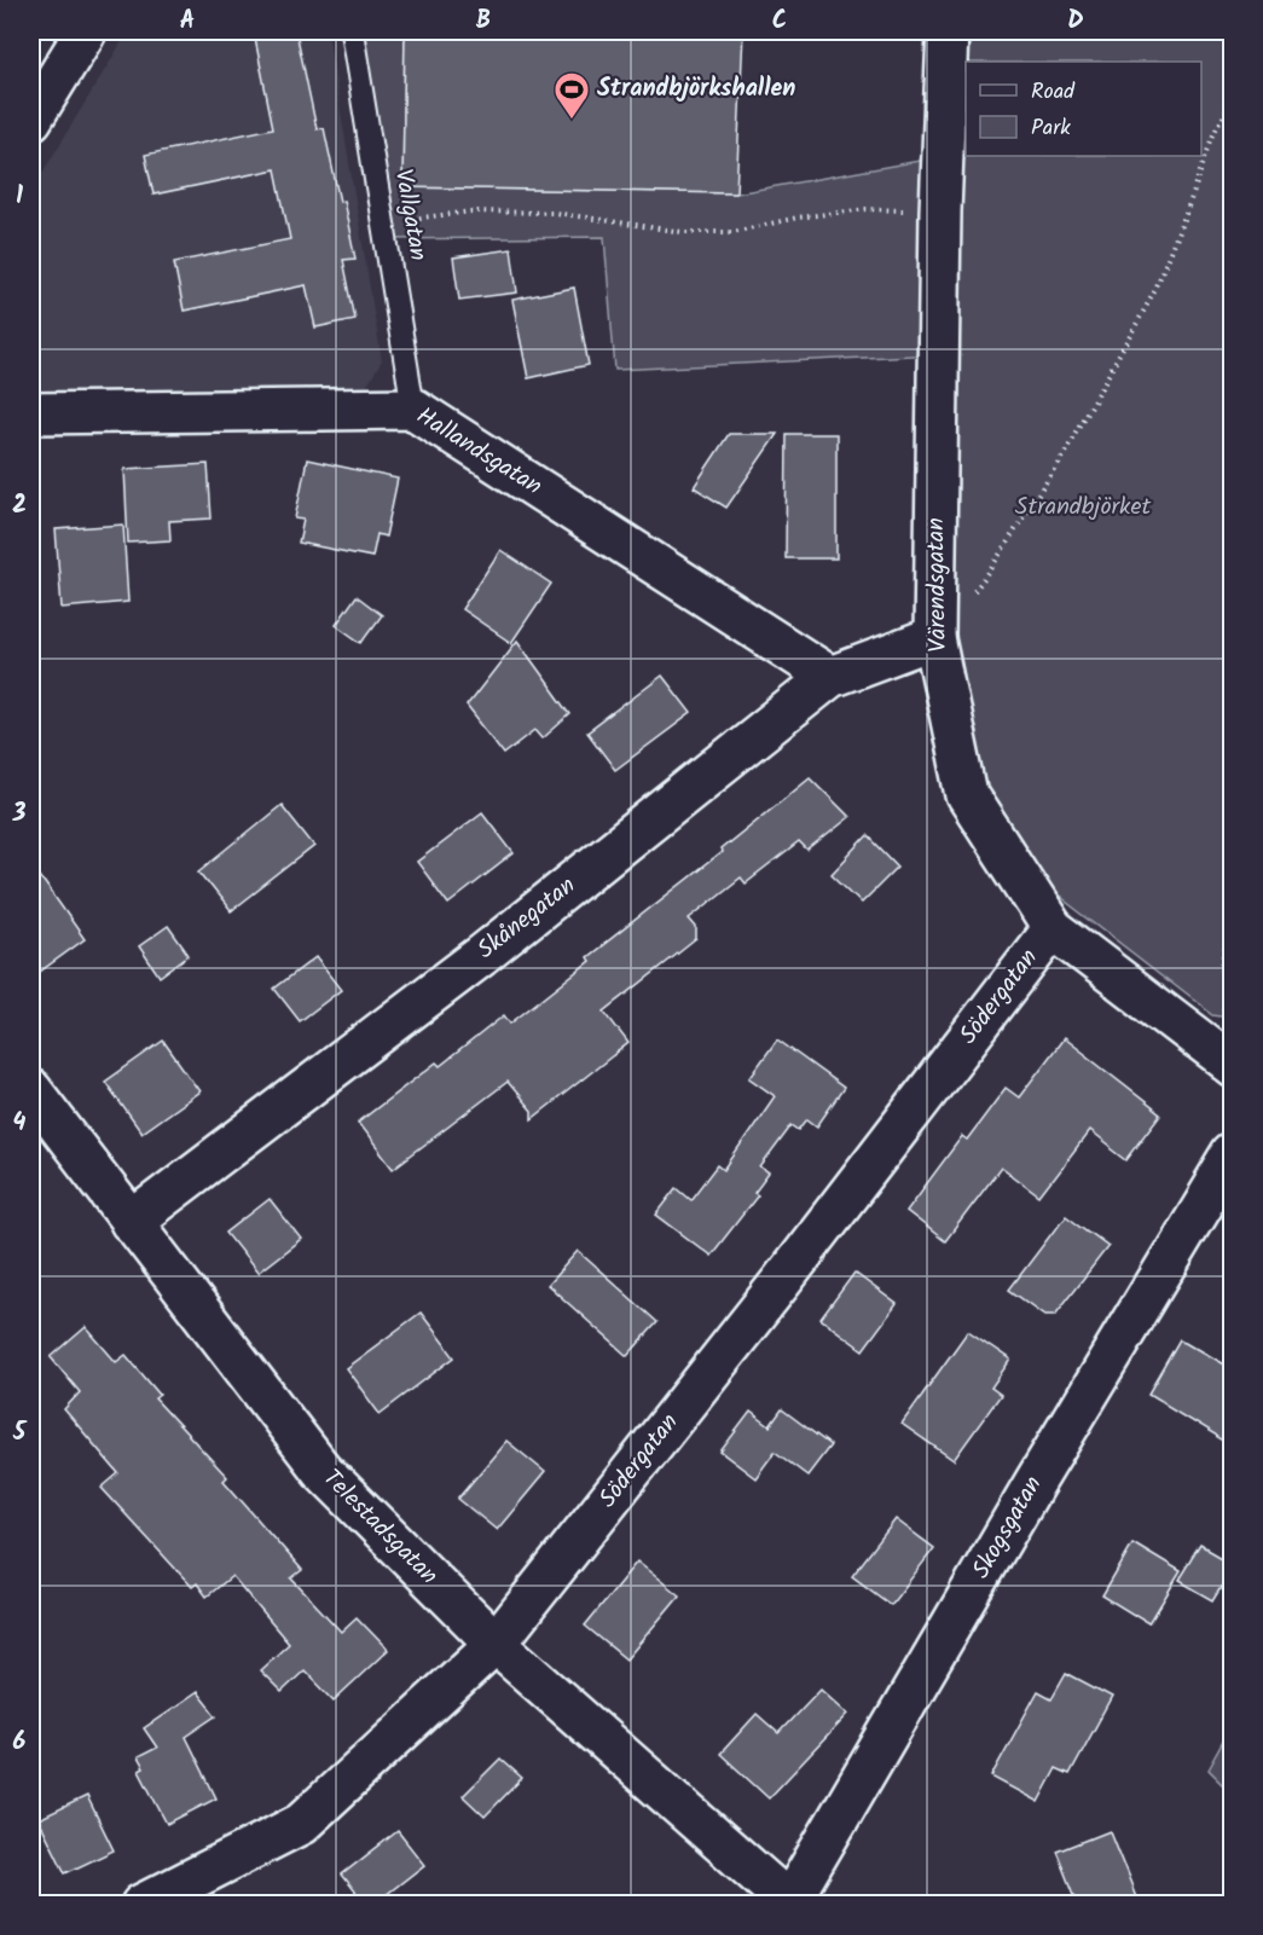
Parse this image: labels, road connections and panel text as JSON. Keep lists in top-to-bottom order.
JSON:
{
  "streets": {
    "street": [
      "Hallandsgatan",
      "Värendsgatan",
      "Skånegatan",
      "Södergatan",
      "Telestadsgatan",
      "Skogsgatan"
    ],
    "lane": ["Vallgatan"]
  },
  "crossings": [
    ["Vallgatan", "Hallandsgatan"],
    ["Hallandsgatan", "Skånegatan"],
    ["Värendsgatan", "Skånegatan"],
    ["Värendsgatan", "Södergatan"],
    ["Skånegatan", "Telestadsgatan"],
    ["Södergatan", "Telestadsgatan"],
    ["Telestadsgatan", "Skogsgatan"]
  ],
  "parks": ["Strandbjörket"],
  "places": {
    "sports": ["Strandbjörkshallen"]
  },
  "legend": ["Road", "Park"],
  "grid": {
    "columns": [
      "A",
      "B",
      "C",
      "D"
    ],
    "rows": [
      "1",
      "2",
      "3",
      "4",
      "5",
      "6"
    ]
  }
}
